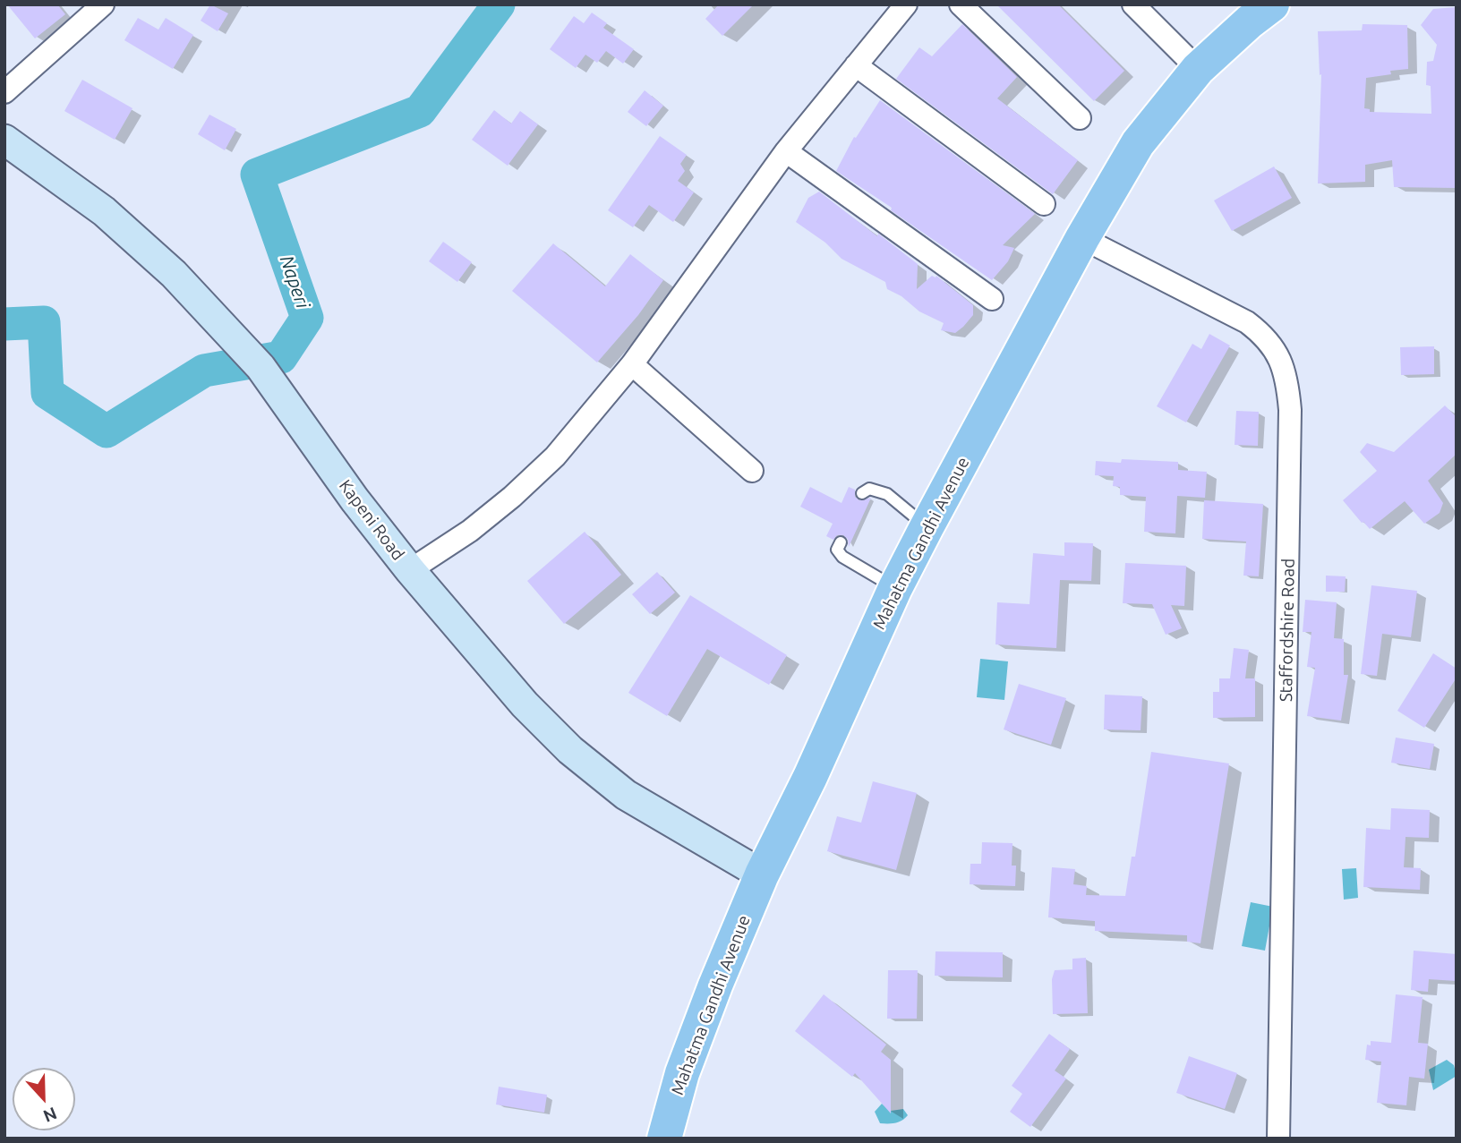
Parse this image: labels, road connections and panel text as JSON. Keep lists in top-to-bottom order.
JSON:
{
  "streets": {
    "main road": ["Kapeni Road", "Mahatma Gandhi Avenue"],
    "street": ["Staffordshire Road"]
  },
  "crossings": [
    ["Kapeni Road", "Mahatma Gandhi Avenue"],
    ["Mahatma Gandhi Avenue", "Staffordshire Road"]
  ],
  "water": ["Naperi"],
  "north": "bottom"
}
